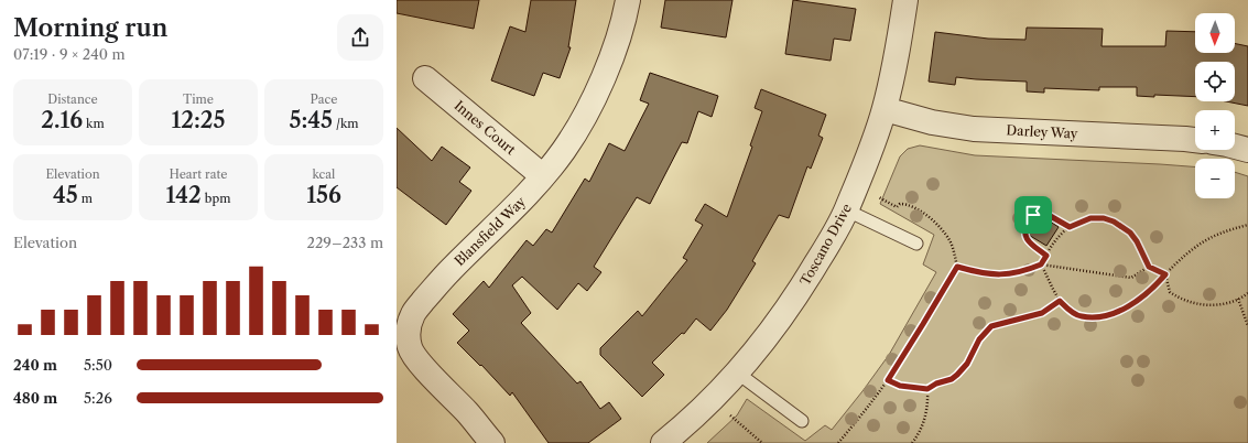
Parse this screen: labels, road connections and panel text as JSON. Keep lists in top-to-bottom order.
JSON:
{
  "streets": {
    "street": [
      "Innes Court",
      "Darley Way",
      "Blansfield Way",
      "Toscano Drive"
    ]
  },
  "crossings": [
    ["Innes Court", "Blansfield Way"],
    ["Darley Way", "Toscano Drive"]
  ],
  "north": "bottom",
  "page": {
    "heading": ["Morning run", "07:19 · 9 × 240 m"],
    "map_buttons": ["+", "−"],
    "stats": [
      ["Distance", "2.16 km"],
      ["Time", "12:25"],
      ["Pace", "5:45 /km"],
      ["Elevation", "45 m"],
      ["Heart rate", "142 bpm"],
      ["kcal", "156"]
    ],
    "chart": ["Elevation", "229–233 m"],
    "list": [
      {
        "name": "240 m",
        "note": "5:50"
      },
      {
        "name": "480 m",
        "note": "5:26"
      }
    ]
  }
}
